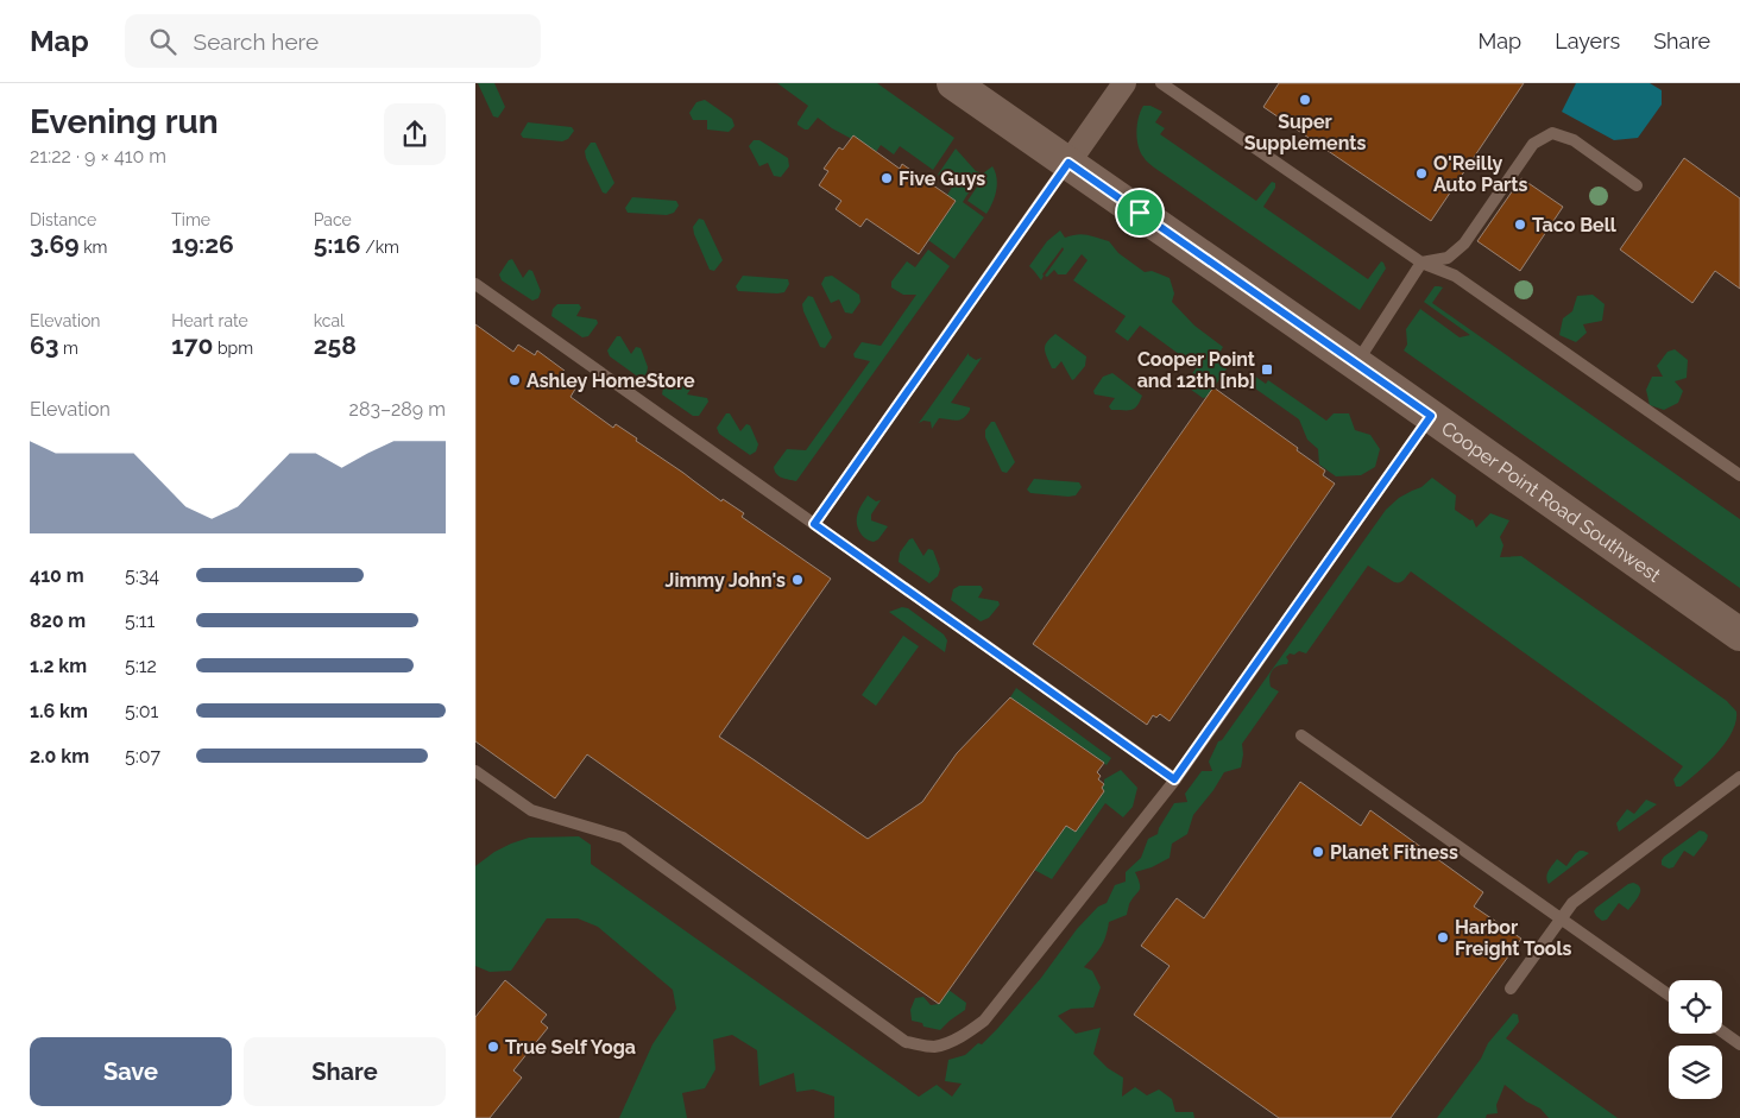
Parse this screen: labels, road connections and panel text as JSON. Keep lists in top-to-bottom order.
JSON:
{
  "streets": {
    "main road": ["Cooper Point Road Southwest"]
  },
  "places": {
    "other": [
      "Super Supplements",
      "O'Reilly Auto Parts",
      "Five Guys",
      "Taco Bell",
      "Ashley HomeStore",
      "Jimmy John's",
      "Planet Fitness",
      "Harbor Freight Tools",
      "True Self Yoga"
    ],
    "transit": ["Cooper Point and 12th [nb]"]
  },
  "page": {
    "header": "Map",
    "search": "Search here",
    "nav": ["Map", "Layers", "Share"],
    "heading": ["Evening run", "21:22 · 9 × 410 m"],
    "stats": [
      ["Distance", "3.69 km"],
      ["Time", "19:26"],
      ["Pace", "5:16 /km"],
      ["Elevation", "63 m"],
      ["Heart rate", "170 bpm"],
      ["kcal", "258"]
    ],
    "chart": ["Elevation", "283–289 m"],
    "list": [
      {
        "name": "410 m",
        "note": "5:34"
      },
      {
        "name": "820 m",
        "note": "5:11"
      },
      {
        "name": "1.2 km",
        "note": "5:12"
      },
      {
        "name": "1.6 km",
        "note": "5:01"
      },
      {
        "name": "2.0 km",
        "note": "5:07"
      }
    ],
    "buttons": ["Save", "Share"]
  }
}
